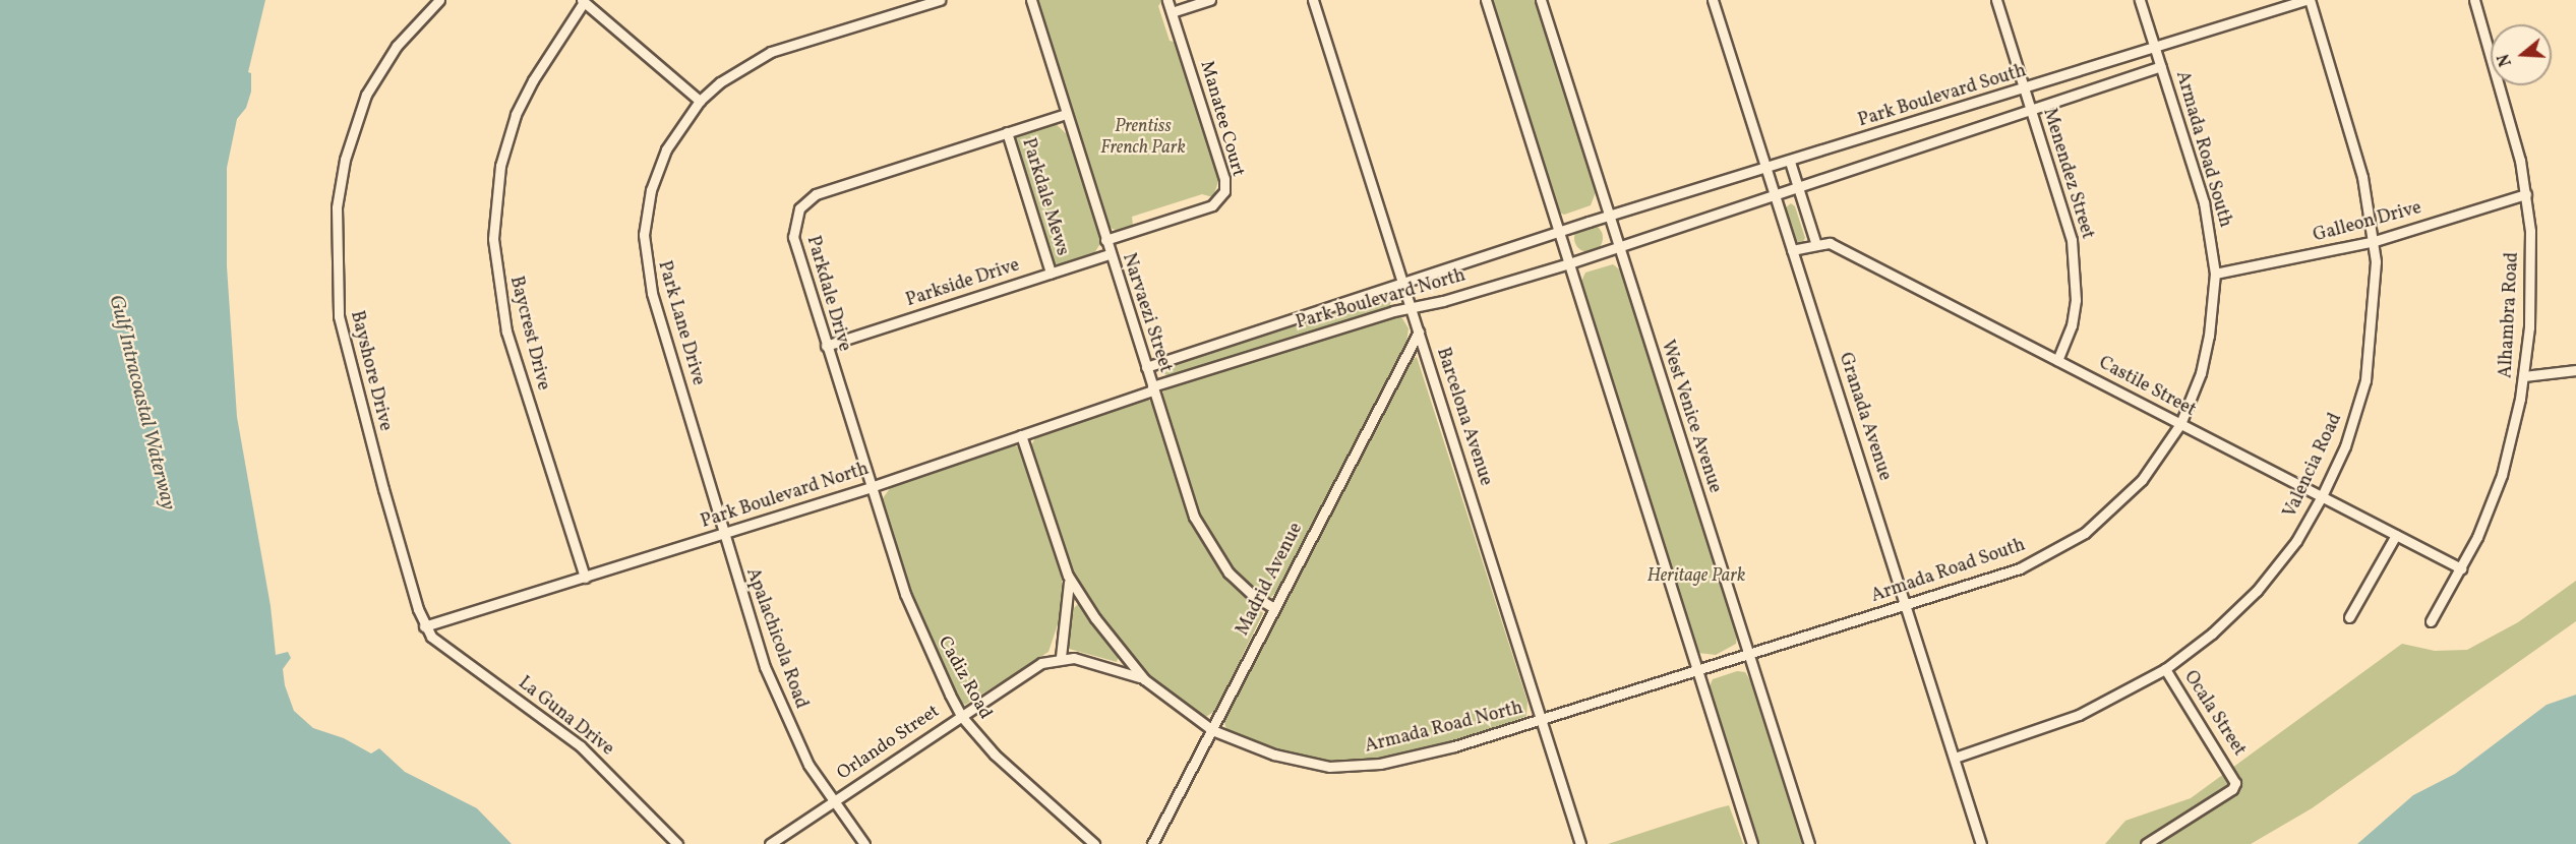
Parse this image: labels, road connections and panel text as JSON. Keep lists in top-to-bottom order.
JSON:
{
  "streets": {
    "street": [
      "Park Boulevard South",
      "Manatee Court",
      "Armada Road South",
      "Menendez Street",
      "Parkdale Mews",
      "Galleon Drive",
      "Parkside Drive",
      "Parkdale Drive",
      "Park Boulevard North",
      "Narvaezi Street",
      "Alhambra Road",
      "Park Lane Drive",
      "Baycrest Drive",
      "Bayshore Drive",
      "Castile Street",
      "Barcelona Avenue",
      "West Venice Avenue",
      "Granada Avenue",
      "Valencia Road",
      "Madrid Avenue",
      "Apalachicola Road",
      "Cadiz Road",
      "Ocala Street",
      "La Guna Drive",
      "Armada Road North",
      "Orlando Street"
    ]
  },
  "crossings": [
    ["Park Boulevard South", "Armada Road South"],
    ["Park Boulevard South", "Menendez Street"],
    ["Park Boulevard South", "Park Boulevard North"],
    ["Park Boulevard South", "West Venice Avenue"],
    ["Park Boulevard South", "Granada Avenue"],
    ["Park Boulevard South", "Valencia Road"],
    ["Manatee Court", "Narvaezi Street"],
    ["Armada Road South", "Galleon Drive"],
    ["Armada Road South", "Castile Street"],
    ["Armada Road South", "West Venice Avenue"],
    ["Armada Road South", "Granada Avenue"],
    ["Armada Road South", "Armada Road North"],
    ["Menendez Street", "Castile Street"],
    ["Parkdale Mews", "Parkside Drive"],
    ["Parkdale Mews", "Parkdale Drive"],
    ["Galleon Drive", "Alhambra Road"],
    ["Galleon Drive", "Valencia Road"],
    ["Parkside Drive", "Parkdale Drive"],
    ["Parkside Drive", "Narvaezi Street"],
    ["Parkdale Drive", "Park Boulevard North"],
    ["Parkdale Drive", "Narvaezi Street"],
    ["Parkdale Drive", "Cadiz Road"],
    ["Park Boulevard North", "Narvaezi Street"],
    ["Park Boulevard North", "Park Lane Drive"],
    ["Park Boulevard North", "Baycrest Drive"],
    ["Park Boulevard North", "Bayshore Drive"],
    ["Park Boulevard North", "Barcelona Avenue"],
    ["Park Boulevard North", "West Venice Avenue"],
    ["Park Boulevard North", "Apalachicola Road"],
    ["Park Boulevard North", "Cadiz Road"],
    ["Park Boulevard North", "La Guna Drive"],
    ["Park Boulevard North", "Armada Road North"],
    ["Narvaezi Street", "Madrid Avenue"],
    ["Alhambra Road", "Castile Street"],
    ["Park Lane Drive", "Apalachicola Road"],
    ["Bayshore Drive", "La Guna Drive"],
    ["Castile Street", "Valencia Road"],
    ["Barcelona Avenue", "Madrid Avenue"],
    ["Barcelona Avenue", "Armada Road North"],
    ["West Venice Avenue", "Armada Road North"],
    ["Granada Avenue", "Valencia Road"],
    ["Valencia Road", "Ocala Street"],
    ["Madrid Avenue", "Armada Road North"],
    ["Apalachicola Road", "Orlando Street"],
    ["Cadiz Road", "Orlando Street"]
  ],
  "water": ["Gulf Intracoastal Waterway"],
  "parks": ["Prentiss French Park", "Heritage Park"],
  "north": "left"
}
